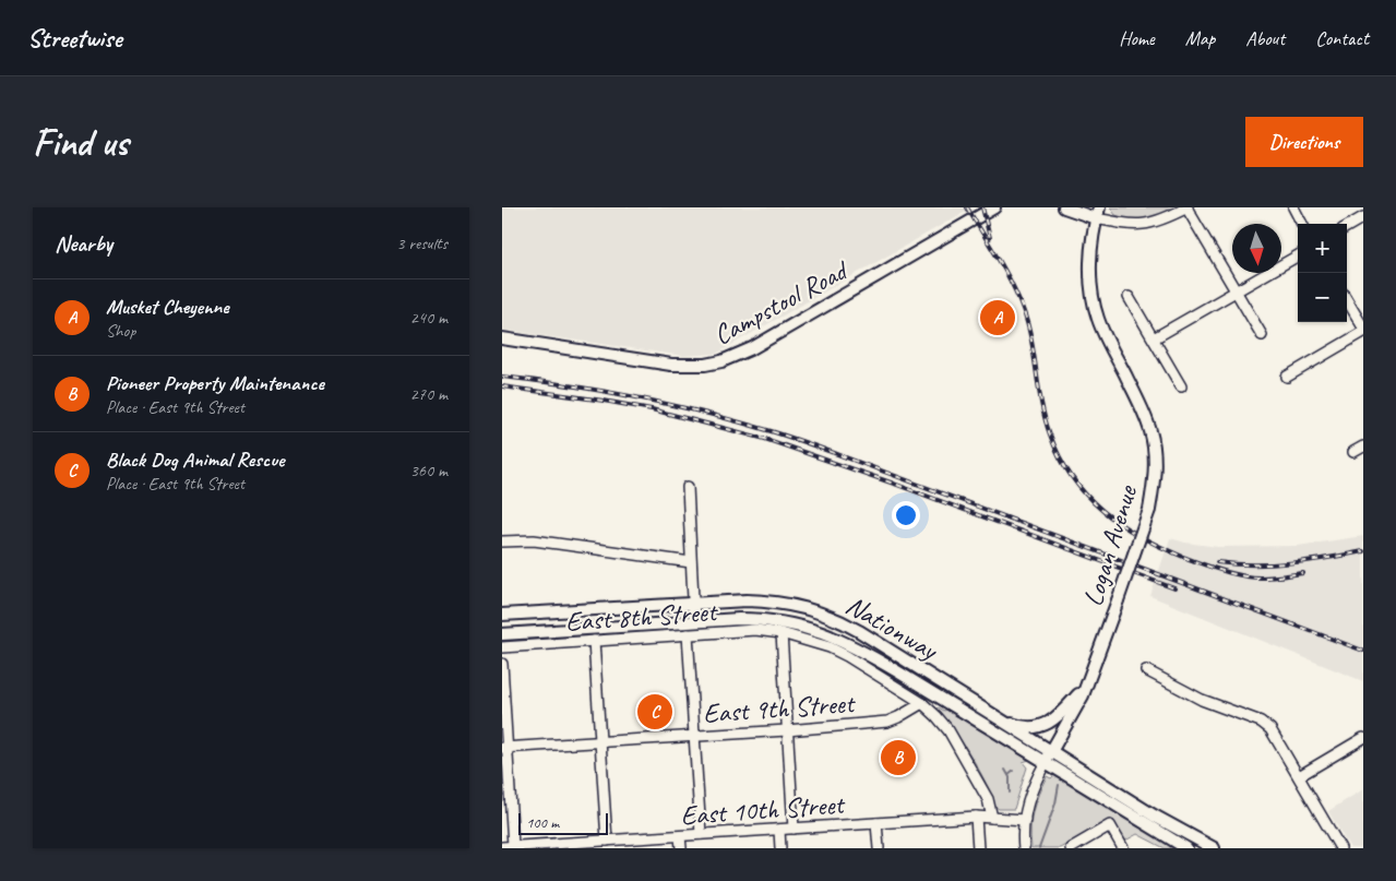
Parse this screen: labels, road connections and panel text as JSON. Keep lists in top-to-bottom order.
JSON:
{
  "streets": {
    "main road": ["Campstool Road", "Logan Avenue", "Nationway"],
    "street": ["East 8th Street", "East 9th Street", "East 10th Street"]
  },
  "crossings": [
    ["Logan Avenue", "Nationway"],
    ["Logan Avenue", "East 10th Street"],
    ["East 8th Street", "East 9th Street"],
    ["East 8th Street", "East 10th Street"]
  ],
  "scale_bar": "100 m",
  "north": "bottom",
  "page": {
    "header": "Streetwise",
    "nav": [
      "Home",
      "Map",
      "About",
      "Contact"
    ],
    "buttons": "Directions",
    "title": "Find us",
    "heading": ["Nearby", "3 results"],
    "map_buttons": ["+", "−"],
    "list": [
      {
        "mark": "A",
        "name": "Musket Cheyenne",
        "note": "Shop",
        "value": "240 m"
      },
      {
        "mark": "B",
        "name": "Pioneer Property Maintenance",
        "note": "Place · East 9th Street",
        "value": "270 m"
      },
      {
        "mark": "C",
        "name": "Black Dog Animal Rescue",
        "note": "Place · East 9th Street",
        "value": "360 m"
      }
    ],
    "pins": ["A", "C", "B"],
    "scale": "100 m"
  }
}
